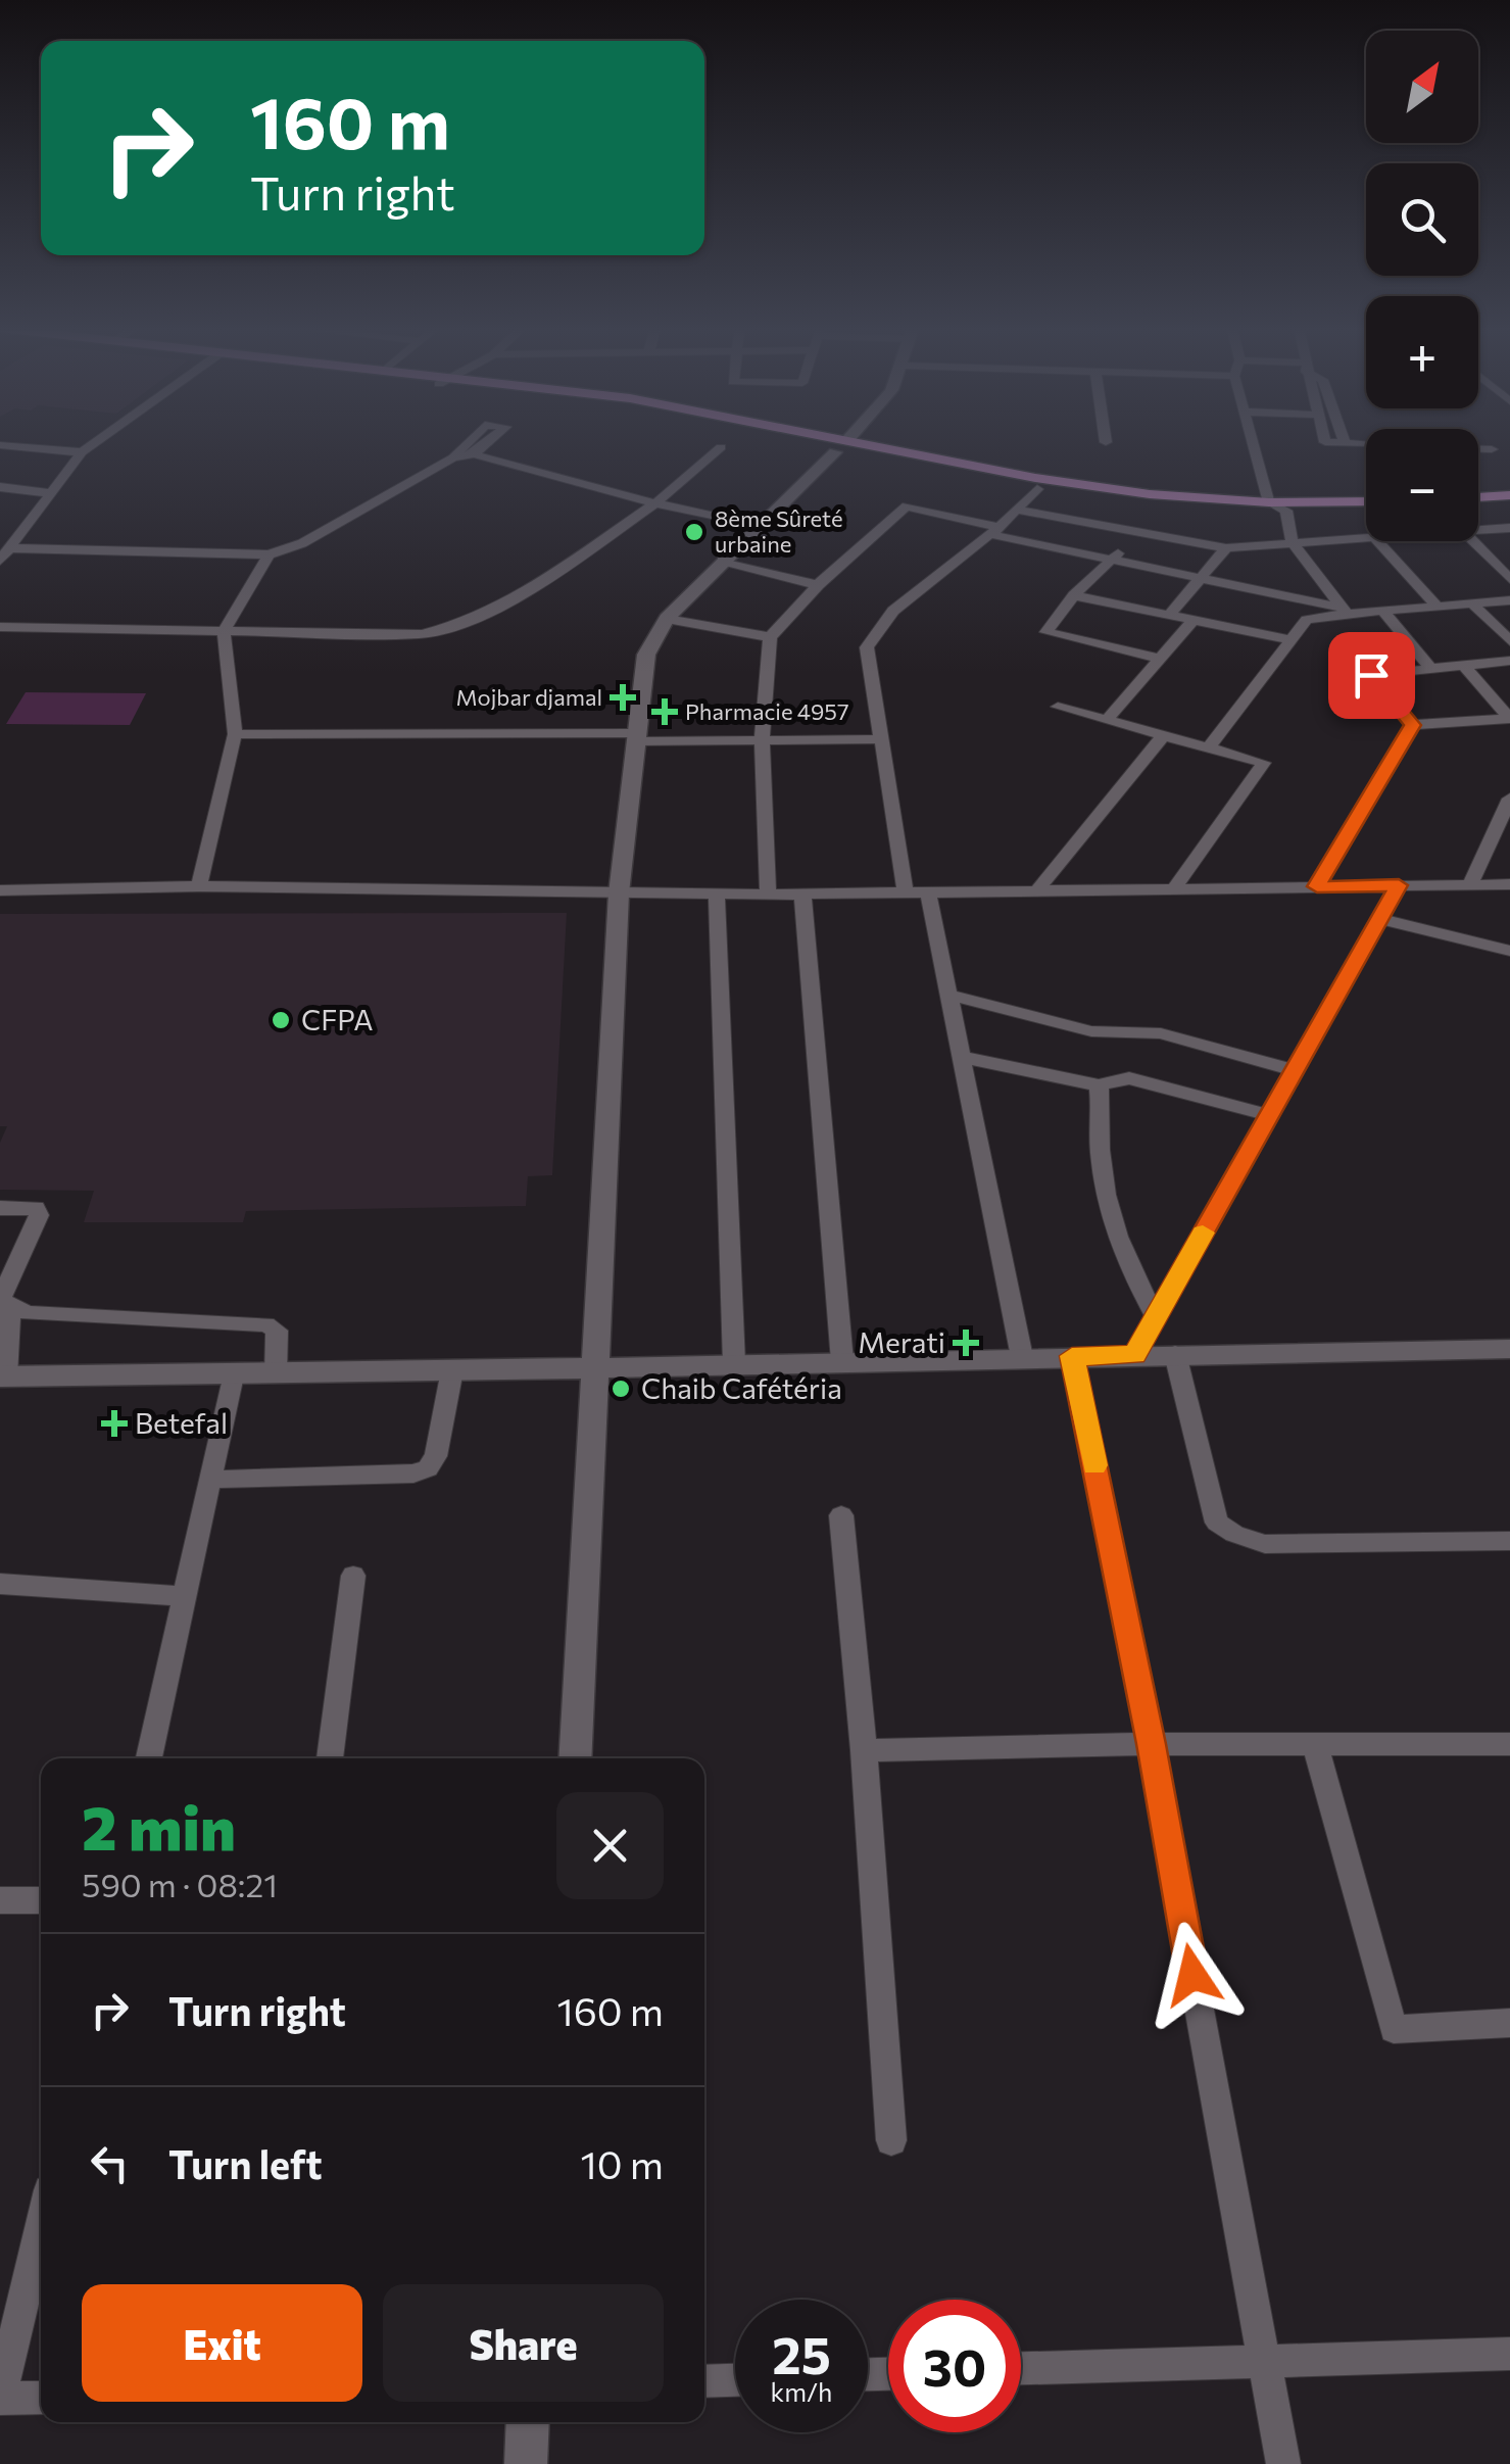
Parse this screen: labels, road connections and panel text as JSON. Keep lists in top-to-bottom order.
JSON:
{
  "places": {
    "other": ["8ème Sûreté urbaine", "CFPA", "Chaib Cafétéria"],
    "health": [
      "Mojbar djamal",
      "Pharmacie 4957",
      "Merati",
      "Betefal"
    ]
  },
  "north": "top right",
  "page": {
    "map_buttons": ["+", "−"],
    "turn": ["160 m", "Turn right"],
    "heading": ["2 min", "590 m · 08:21"],
    "list": [
      {
        "name": "Turn right",
        "value": "160 m"
      },
      {
        "name": "Turn left",
        "value": "10 m"
      }
    ],
    "buttons": ["Exit", "Share"],
    "speed": "25 km/h",
    "limit": "30"
  }
}
